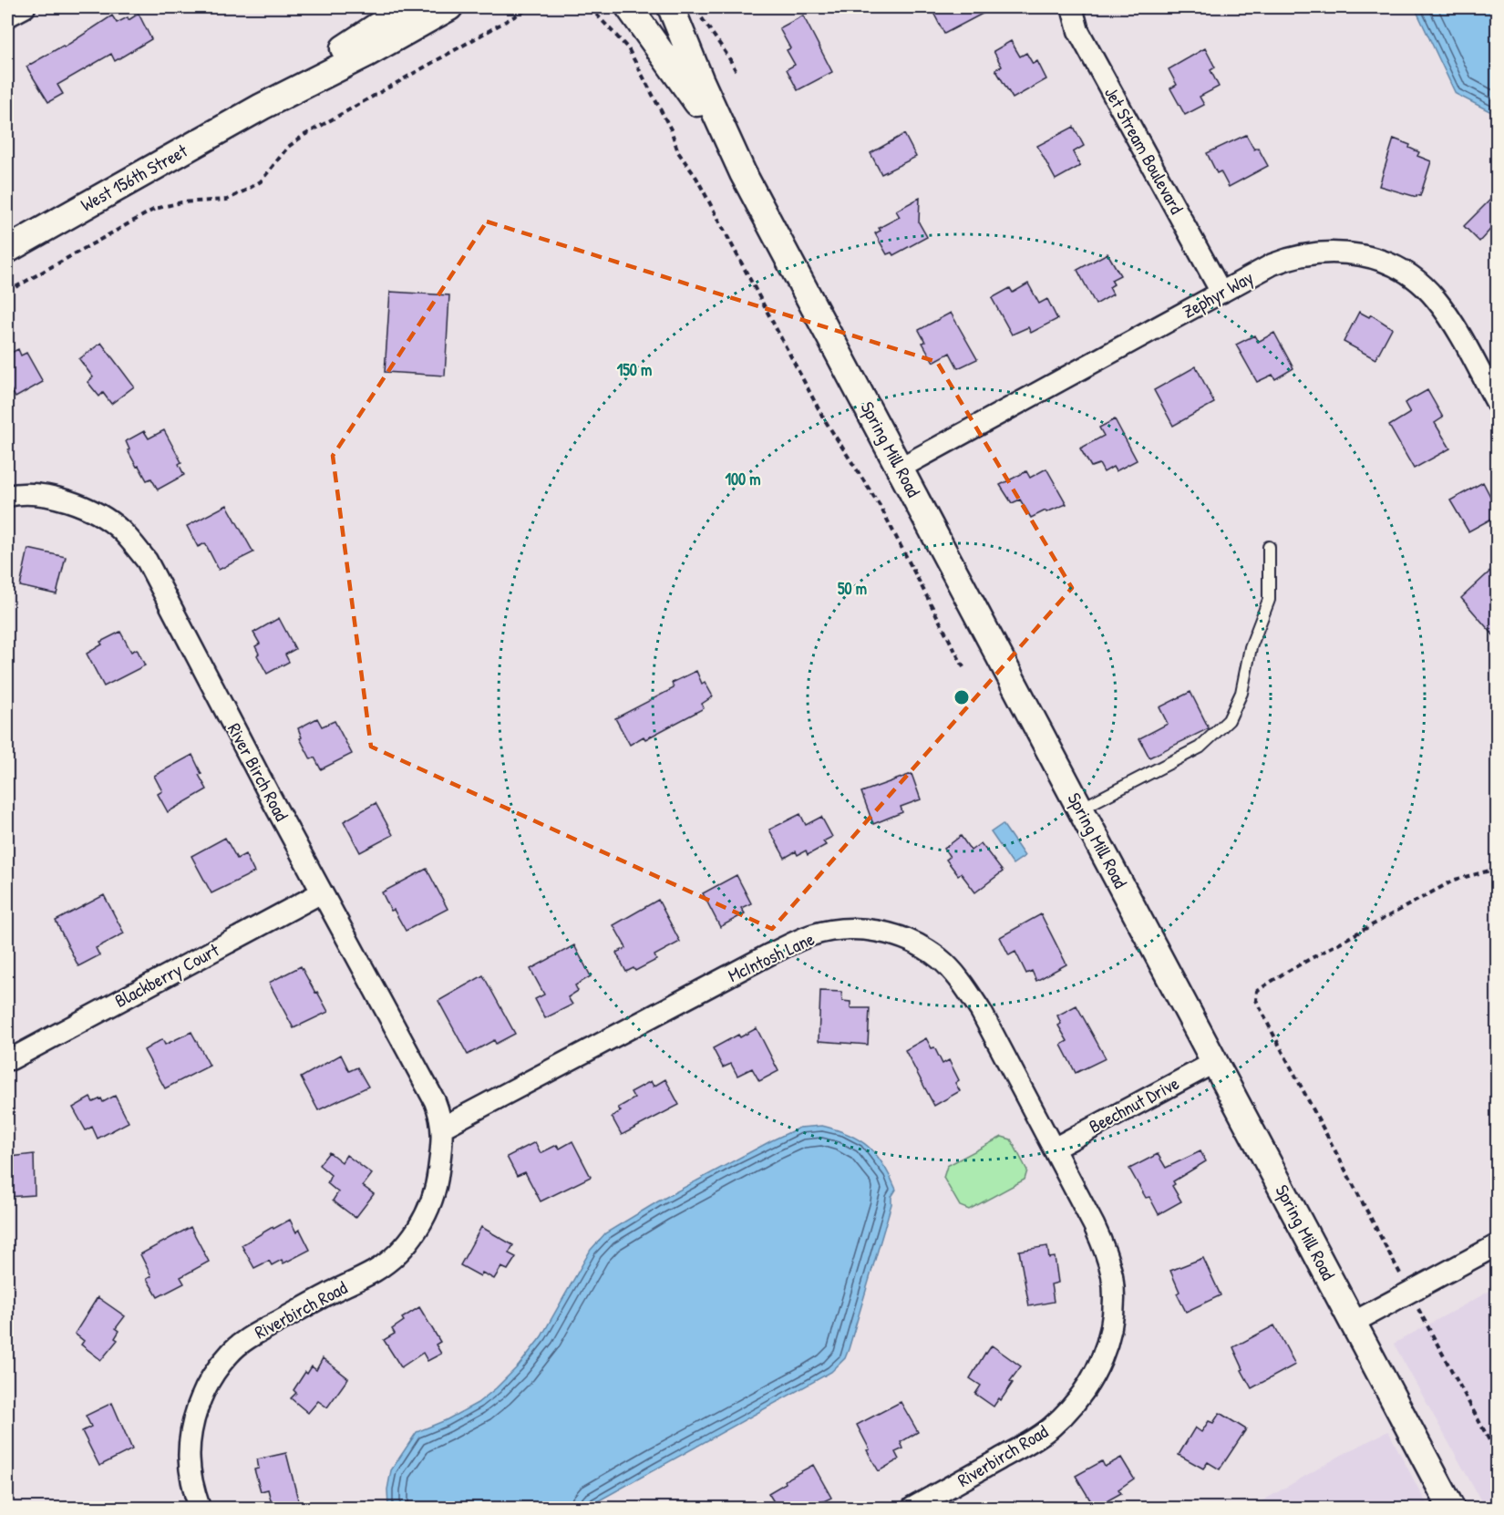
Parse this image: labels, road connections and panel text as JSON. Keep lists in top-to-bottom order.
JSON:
{
  "streets": {
    "street": [
      "Jet Stream Boulevard",
      "West 156th Street",
      "Zephyr Way",
      "Spring Mill Road",
      "River Birch Road",
      "McIntosh Lane",
      "Blackberry Court",
      "Beechnut Drive",
      "Riverbirch Road"
    ]
  },
  "crossings": [
    ["Jet Stream Boulevard", "Zephyr Way"],
    ["Zephyr Way", "Spring Mill Road"],
    ["Spring Mill Road", "Beechnut Drive"],
    ["River Birch Road", "McIntosh Lane"],
    ["River Birch Road", "Blackberry Court"],
    ["River Birch Road", "Riverbirch Road"],
    ["McIntosh Lane", "Beechnut Drive"],
    ["McIntosh Lane", "Riverbirch Road"],
    ["Beechnut Drive", "Riverbirch Road"]
  ],
  "rings": ["150 m", "100 m", "50 m"]
}
